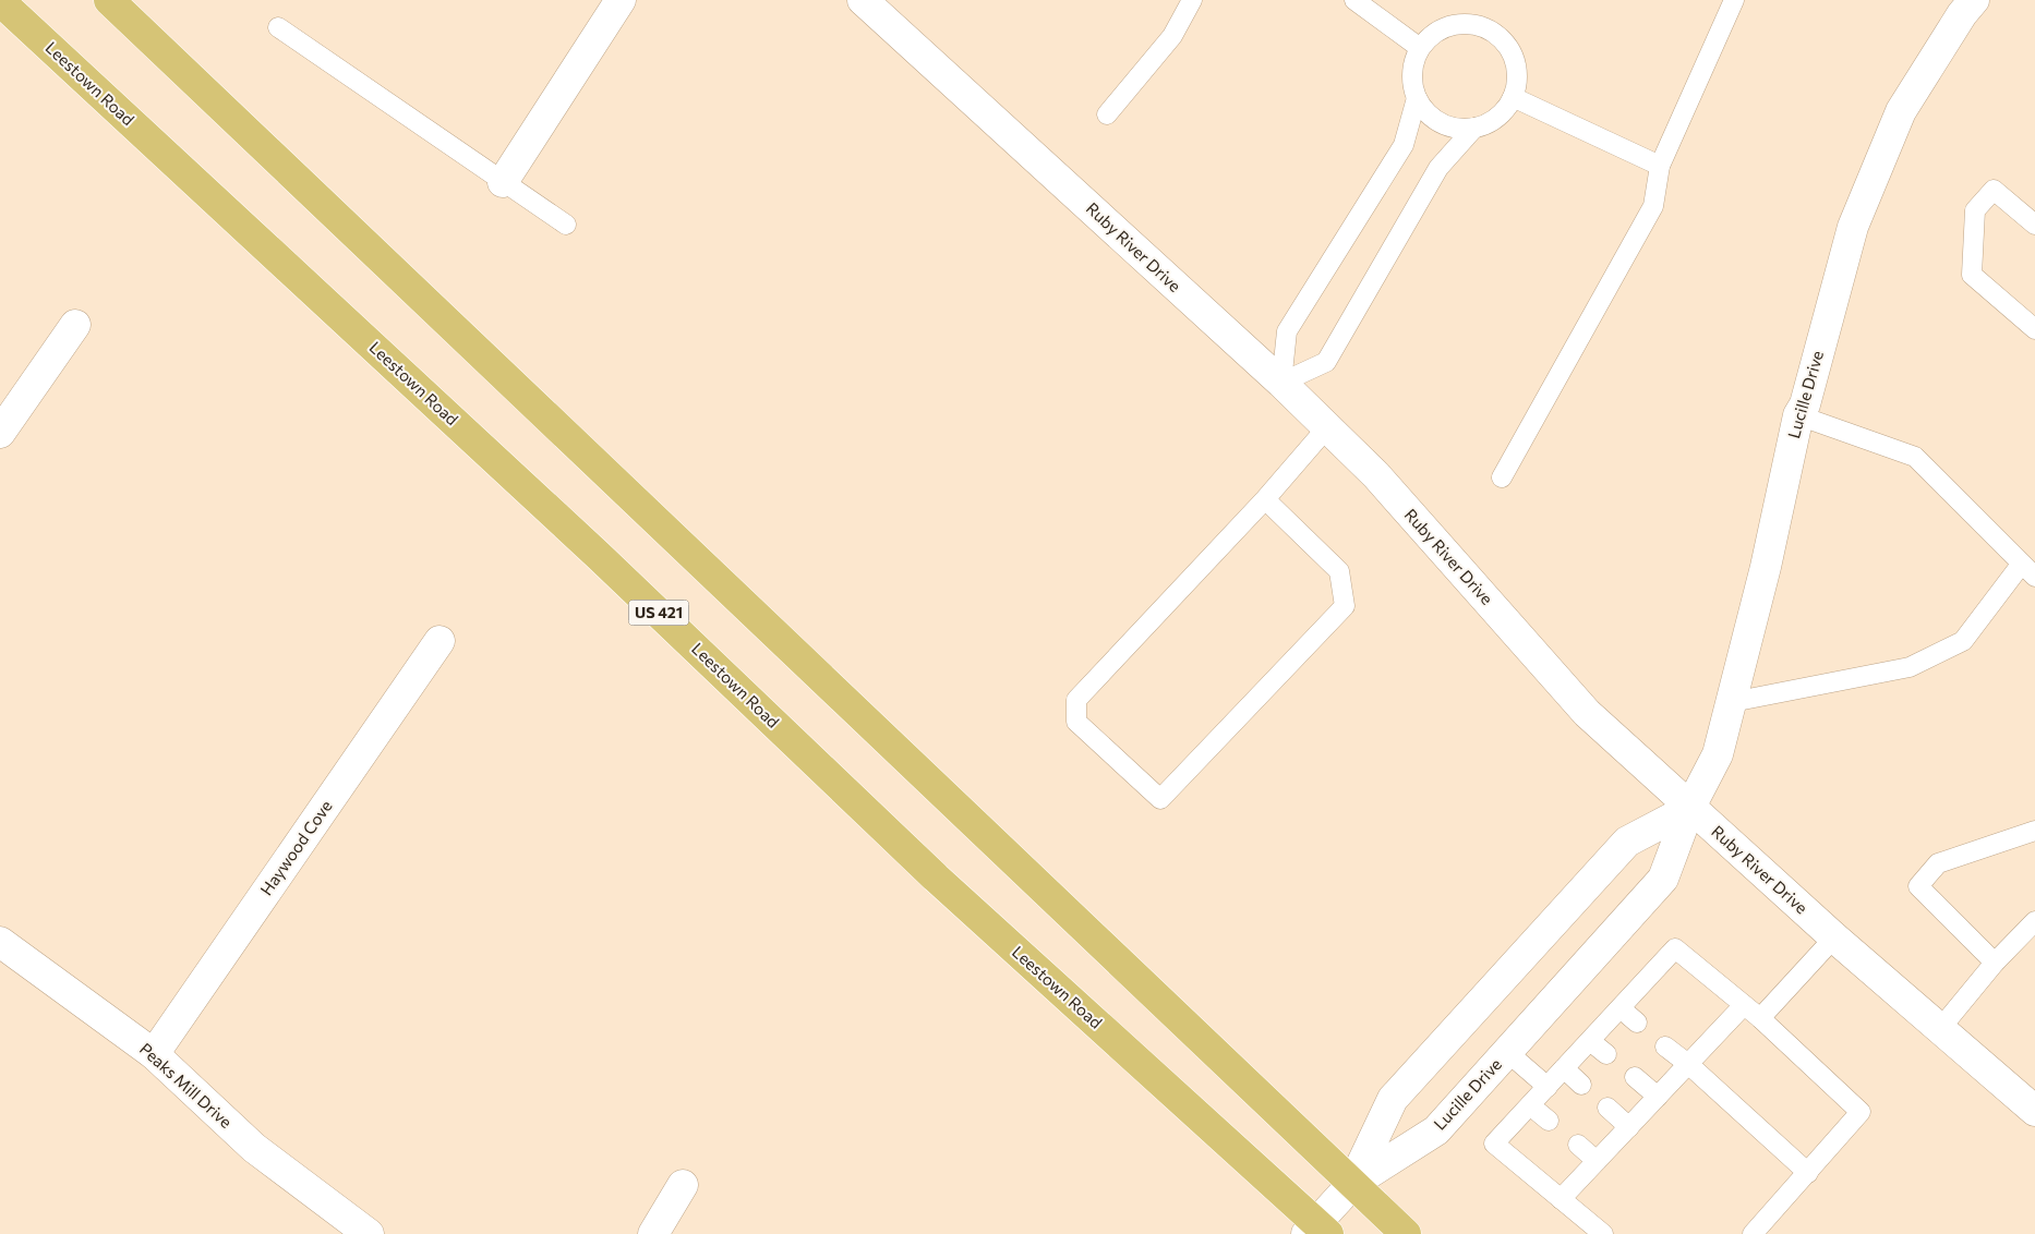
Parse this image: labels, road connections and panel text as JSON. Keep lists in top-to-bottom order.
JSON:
{
  "streets": {
    "main road": ["Leestown Road", "US 421"],
    "street": [
      "Ruby River Drive",
      "Lucille Drive",
      "Haywood Cove",
      "Peaks Mill Drive"
    ]
  },
  "crossings": [
    ["Ruby River Drive", "Lucille Drive"],
    ["Haywood Cove", "Peaks Mill Drive"]
  ]
}
